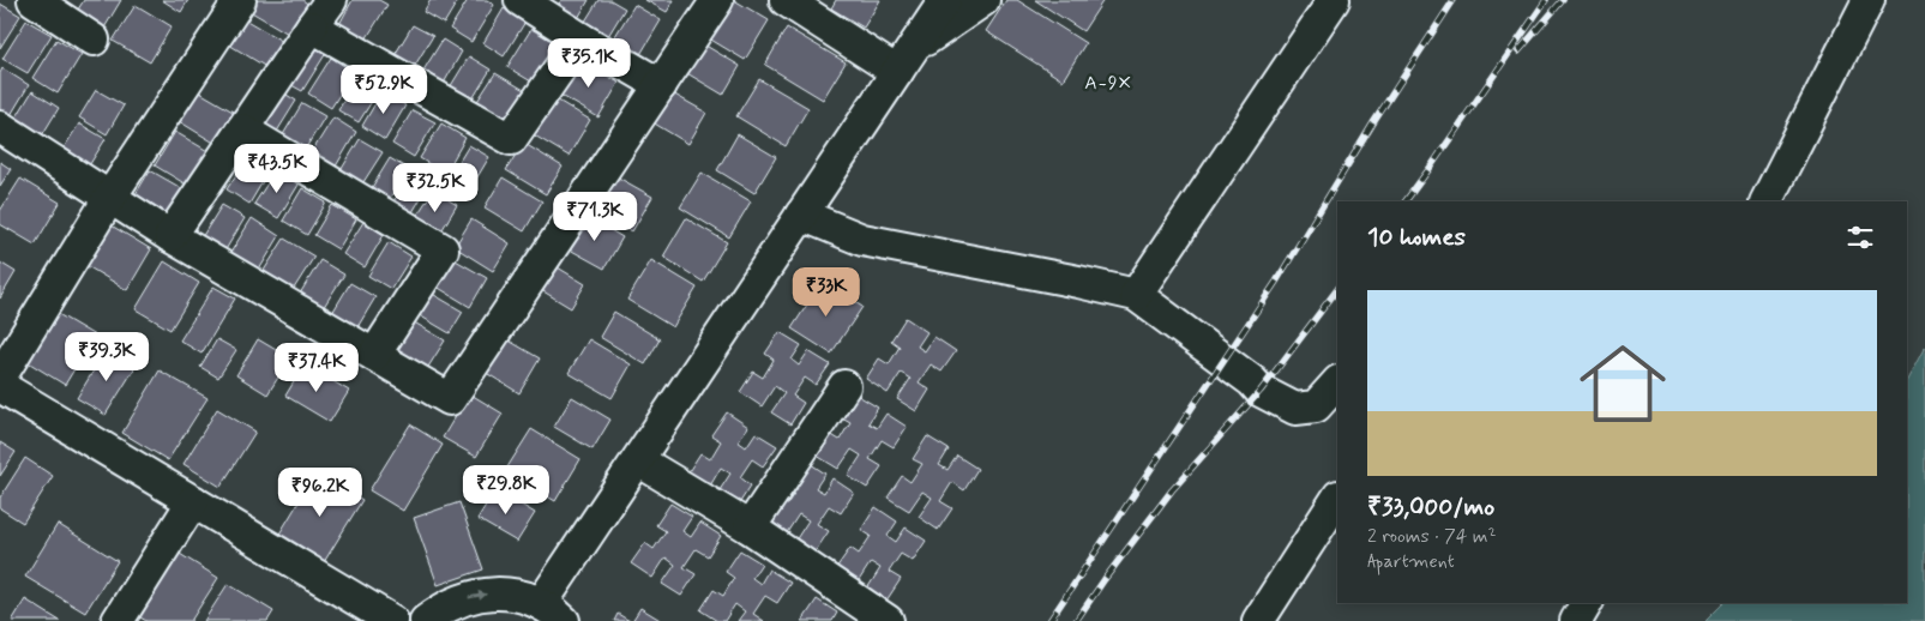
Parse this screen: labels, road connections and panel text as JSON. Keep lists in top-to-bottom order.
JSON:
{
  "districts": ["A-9X"],
  "page": {
    "price": [
      "₹35.1K",
      "₹52.9K",
      "₹43.5K",
      "₹32.5K",
      "₹71.3K",
      "₹33K",
      "₹39.3K",
      "₹37.4K",
      "₹29.8K",
      "₹96.2K"
    ],
    "heading": "10 homes",
    "list": [
      {
        "name": "₹33,000/mo",
        "note": "2 rooms · 74 m² · Apartment"
      }
    ]
  }
}
